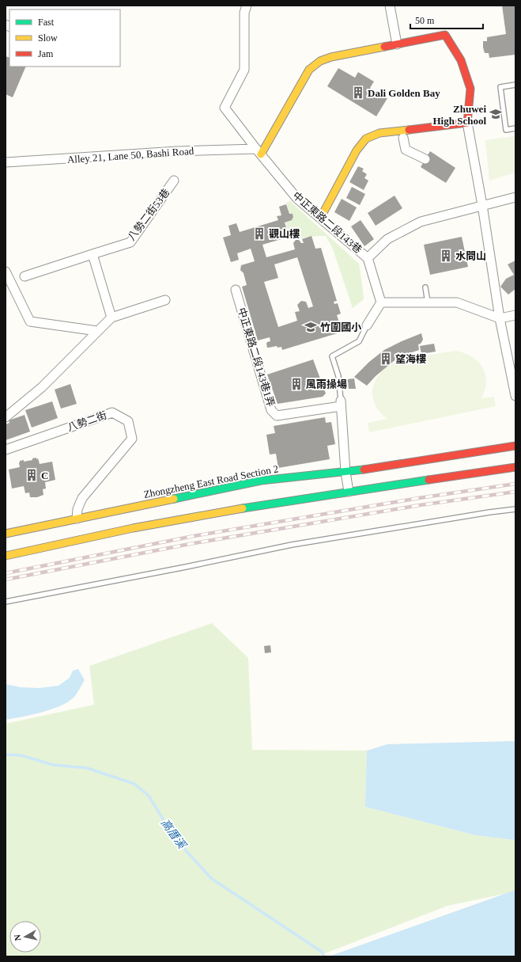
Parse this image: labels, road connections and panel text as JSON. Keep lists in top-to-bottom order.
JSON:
{
  "streets": {
    "main road": ["Zhongzheng East Road Section 2"],
    "street": [
      "Alley 21, Lane 50, Bashi Road",
      "八勢二街53巷",
      "中正東路二段143巷",
      "中正東路二段143巷1弄",
      "八勢二街"
    ]
  },
  "crossings": [
    ["Alley 21, Lane 50, Bashi Road", "中正東路二段143巷"],
    ["八勢二街", "Zhongzheng East Road Section 2"]
  ],
  "water": ["高厝溪"],
  "places": {
    "building": [
      "Dali Golden Bay",
      "觀山樓",
      "水問山",
      "望海樓",
      "風雨操場",
      "C"
    ],
    "school or university": ["Zhuwei High School", "竹圍國小"]
  },
  "legend": ["Fast", "Slow", "Jam"],
  "scale_bar": "50 m",
  "north": "left"
}
